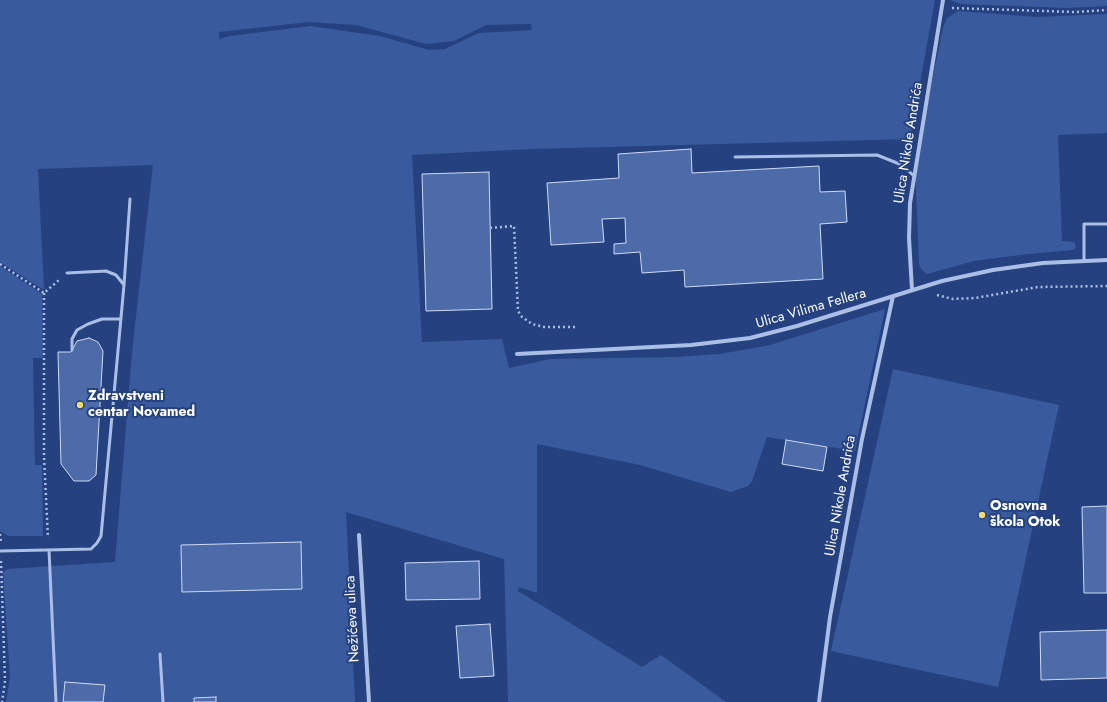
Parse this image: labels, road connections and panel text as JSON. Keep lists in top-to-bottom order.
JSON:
{
  "streets": {
    "street": ["Ulica Nikole Andrića", "Ulica Vilima Fellera", "Nežićeva ulica"]
  },
  "crossings": [
    ["Ulica Nikole Andrića", "Ulica Vilima Fellera"]
  ],
  "places": ["Zdravstveni centar Novamed", "Osnovna škola Otok"]
}
